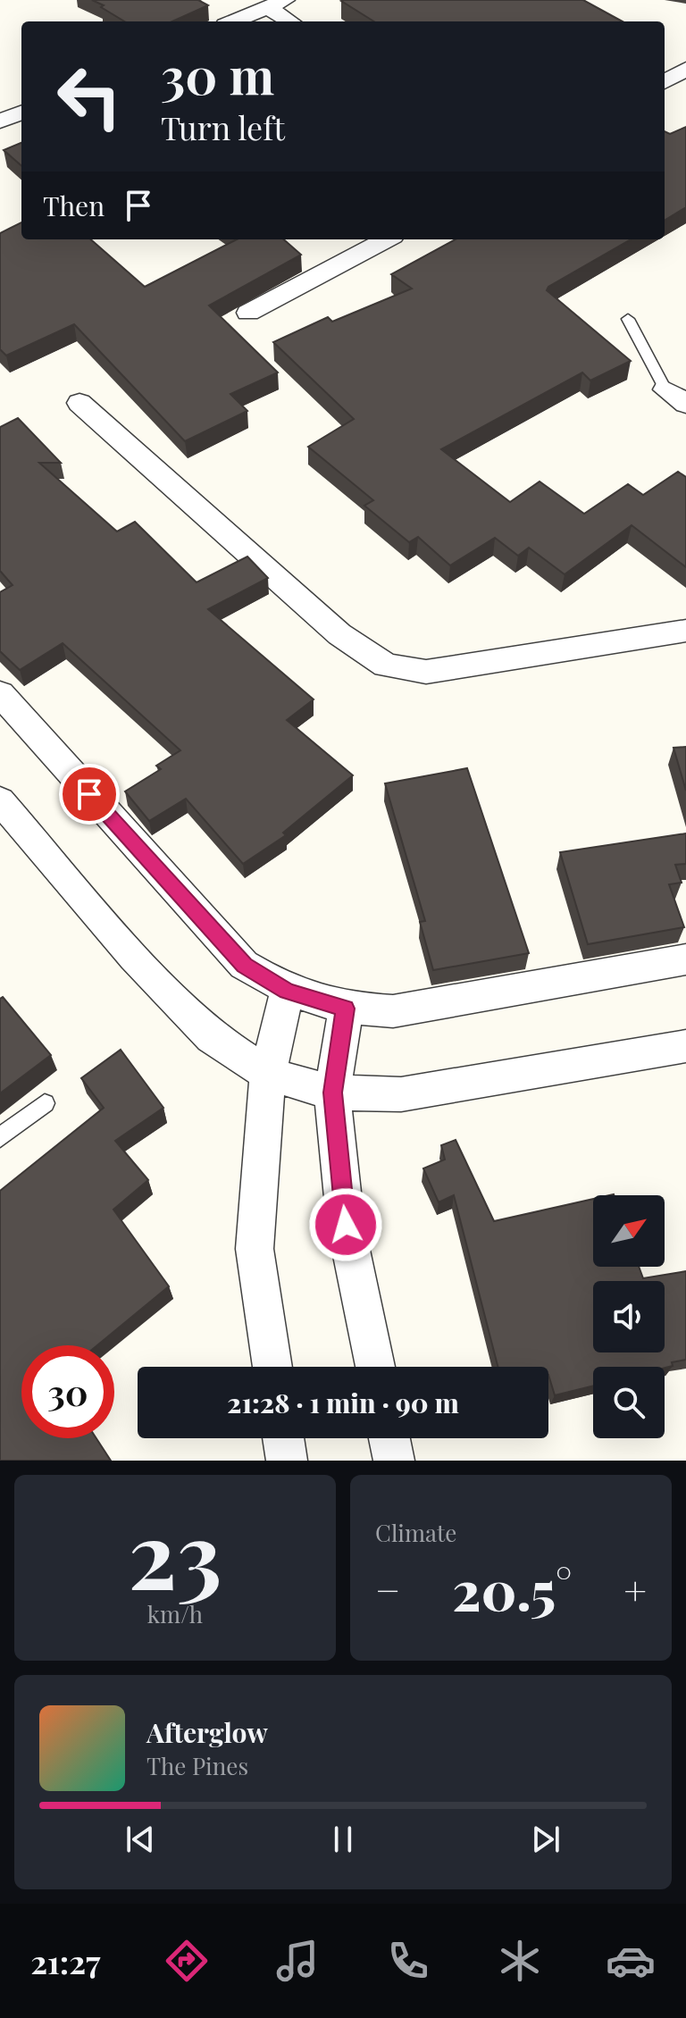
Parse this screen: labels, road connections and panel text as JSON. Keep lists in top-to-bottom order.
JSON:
{
  "north": "top right",
  "page": {
    "turn": ["30 m", "Turn left"],
    "then": "Then",
    "limit": "30",
    "trip": "21:28 · 1 min · 90 m",
    "tile": [
      ["23", "km/h"],
      "Climate"
    ],
    "heat": ["−", "20.5°", "+"],
    "song": ["Afterglow", "The Pines"],
    "tabs": "21:27"
  }
}
